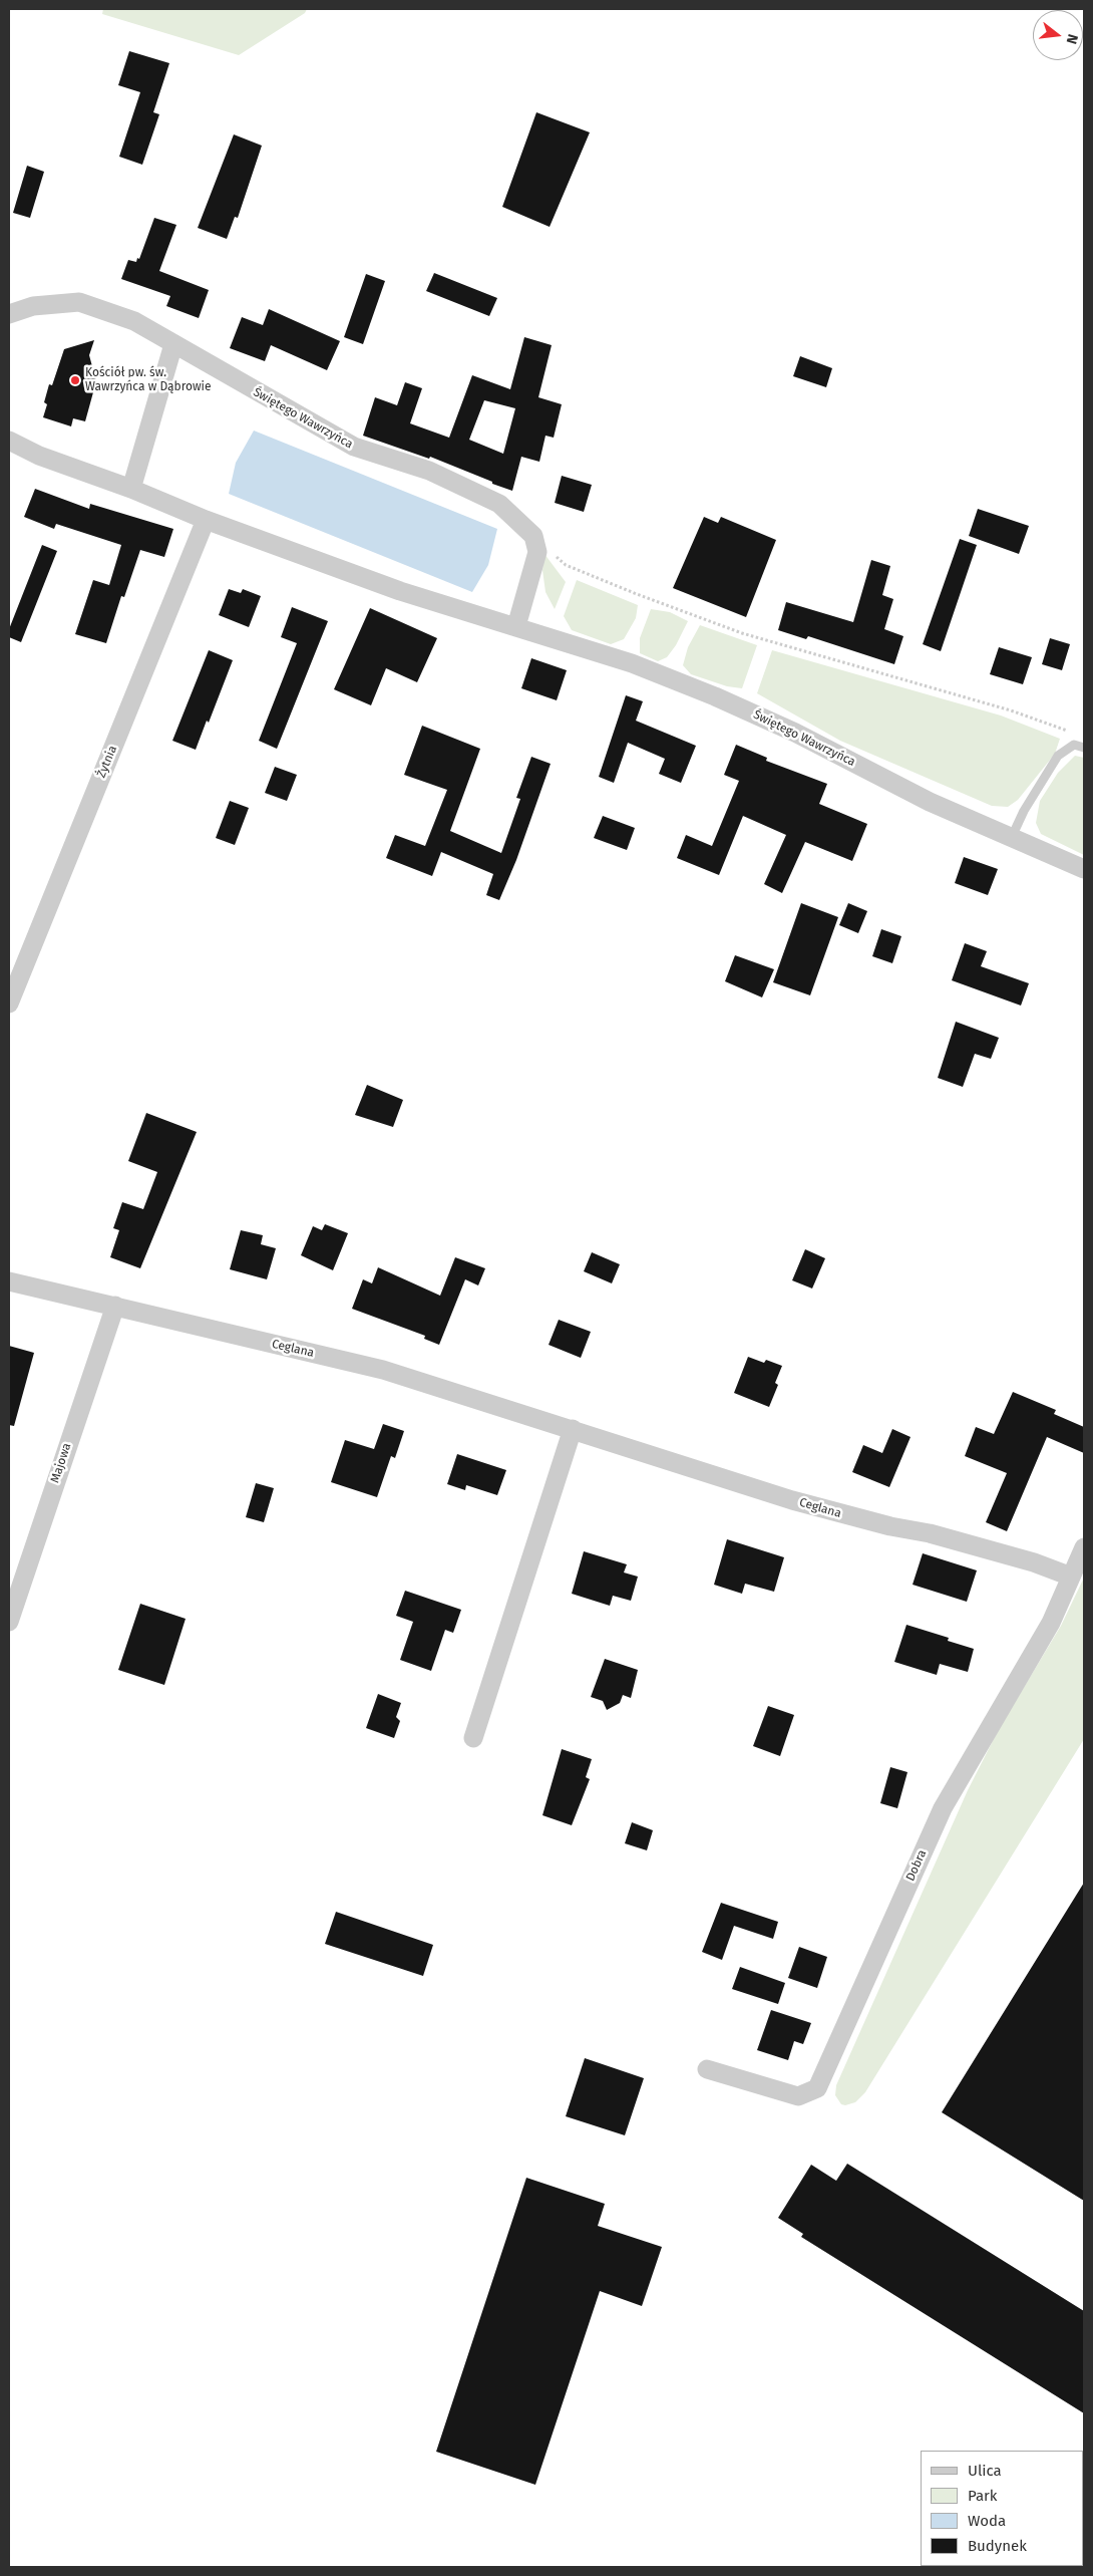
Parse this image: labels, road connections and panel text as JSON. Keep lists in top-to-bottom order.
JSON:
{
  "streets": {
    "street": [
      "Świętego Wawrzyńca",
      "Żytnia",
      "Ceglana",
      "Majowa",
      "Dobra"
    ]
  },
  "crossings": [
    ["Świętego Wawrzyńca", "Żytnia"],
    ["Ceglana", "Majowa"],
    ["Ceglana", "Dobra"]
  ],
  "places": ["Kościół pw. św. Wawrzyńca w Dąbrowie"],
  "legend": [
    "Ulica",
    "Park",
    "Woda",
    "Budynek"
  ],
  "north": "right"
}
